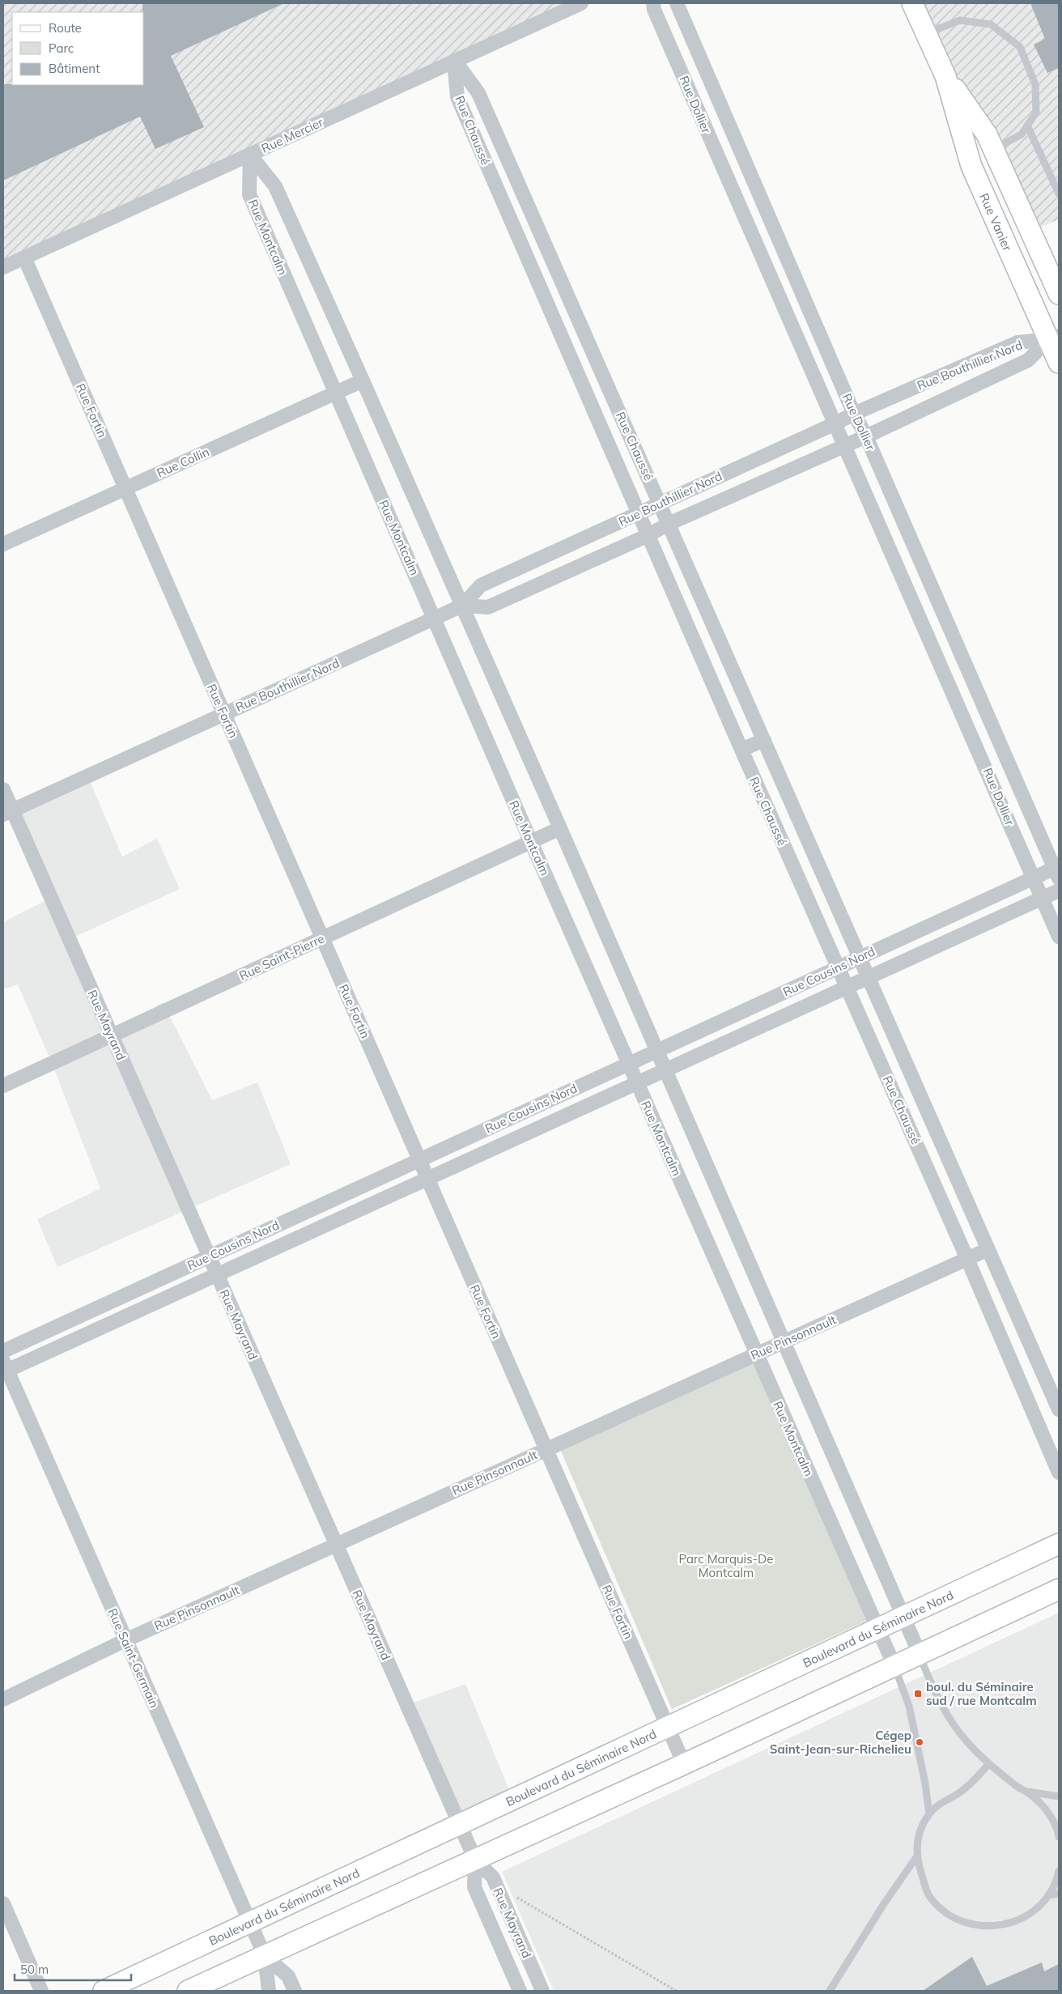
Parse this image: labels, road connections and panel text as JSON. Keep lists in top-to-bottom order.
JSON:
{
  "streets": {
    "main road": ["Rue Vanier", "Boulevard du Séminaire Nord"],
    "street": [
      "Rue Dollier",
      "Rue Chaussé",
      "Rue Mercier",
      "Rue Montcalm",
      "Rue Bouthillier Nord",
      "Rue Fortin",
      "Rue Collin",
      "Rue Saint-Pierre",
      "Rue Cousins Nord",
      "Rue Mayrand",
      "Rue Pinsonnault",
      "Rue Saint-Germain"
    ]
  },
  "crossings": [
    ["Rue Dollier", "Rue Bouthillier Nord"],
    ["Rue Dollier", "Rue Cousins Nord"],
    ["Rue Chaussé", "Rue Mercier"],
    ["Rue Chaussé", "Rue Bouthillier Nord"],
    ["Rue Chaussé", "Rue Cousins Nord"],
    ["Rue Chaussé", "Rue Pinsonnault"],
    ["Rue Mercier", "Rue Montcalm"],
    ["Rue Mercier", "Rue Fortin"],
    ["Rue Vanier", "Rue Bouthillier Nord"],
    ["Rue Montcalm", "Rue Bouthillier Nord"],
    ["Rue Montcalm", "Rue Collin"],
    ["Rue Montcalm", "Rue Saint-Pierre"],
    ["Rue Montcalm", "Rue Cousins Nord"],
    ["Rue Montcalm", "Rue Pinsonnault"],
    ["Rue Montcalm", "Boulevard du Séminaire Nord"],
    ["Rue Bouthillier Nord", "Rue Fortin"],
    ["Rue Bouthillier Nord", "Rue Mayrand"],
    ["Rue Fortin", "Rue Collin"],
    ["Rue Fortin", "Rue Saint-Pierre"],
    ["Rue Fortin", "Rue Cousins Nord"],
    ["Rue Fortin", "Rue Pinsonnault"],
    ["Rue Fortin", "Boulevard du Séminaire Nord"],
    ["Rue Saint-Pierre", "Rue Mayrand"],
    ["Rue Cousins Nord", "Rue Mayrand"],
    ["Rue Cousins Nord", "Rue Saint-Germain"],
    ["Rue Mayrand", "Rue Pinsonnault"],
    ["Rue Mayrand", "Boulevard du Séminaire Nord"],
    ["Rue Pinsonnault", "Rue Saint-Germain"],
    ["Boulevard du Séminaire Nord", "Rue Saint-Germain"]
  ],
  "parks": ["Parc Marquis-De Montcalm"],
  "places": {
    "transit": ["boul. du Séminaire sud / rue Montcalm"],
    "other": ["Cégep Saint-Jean-sur-Richelieu"]
  },
  "legend": ["Route", "Parc", "Bâtiment"],
  "scale_bar": "50 m"
}
